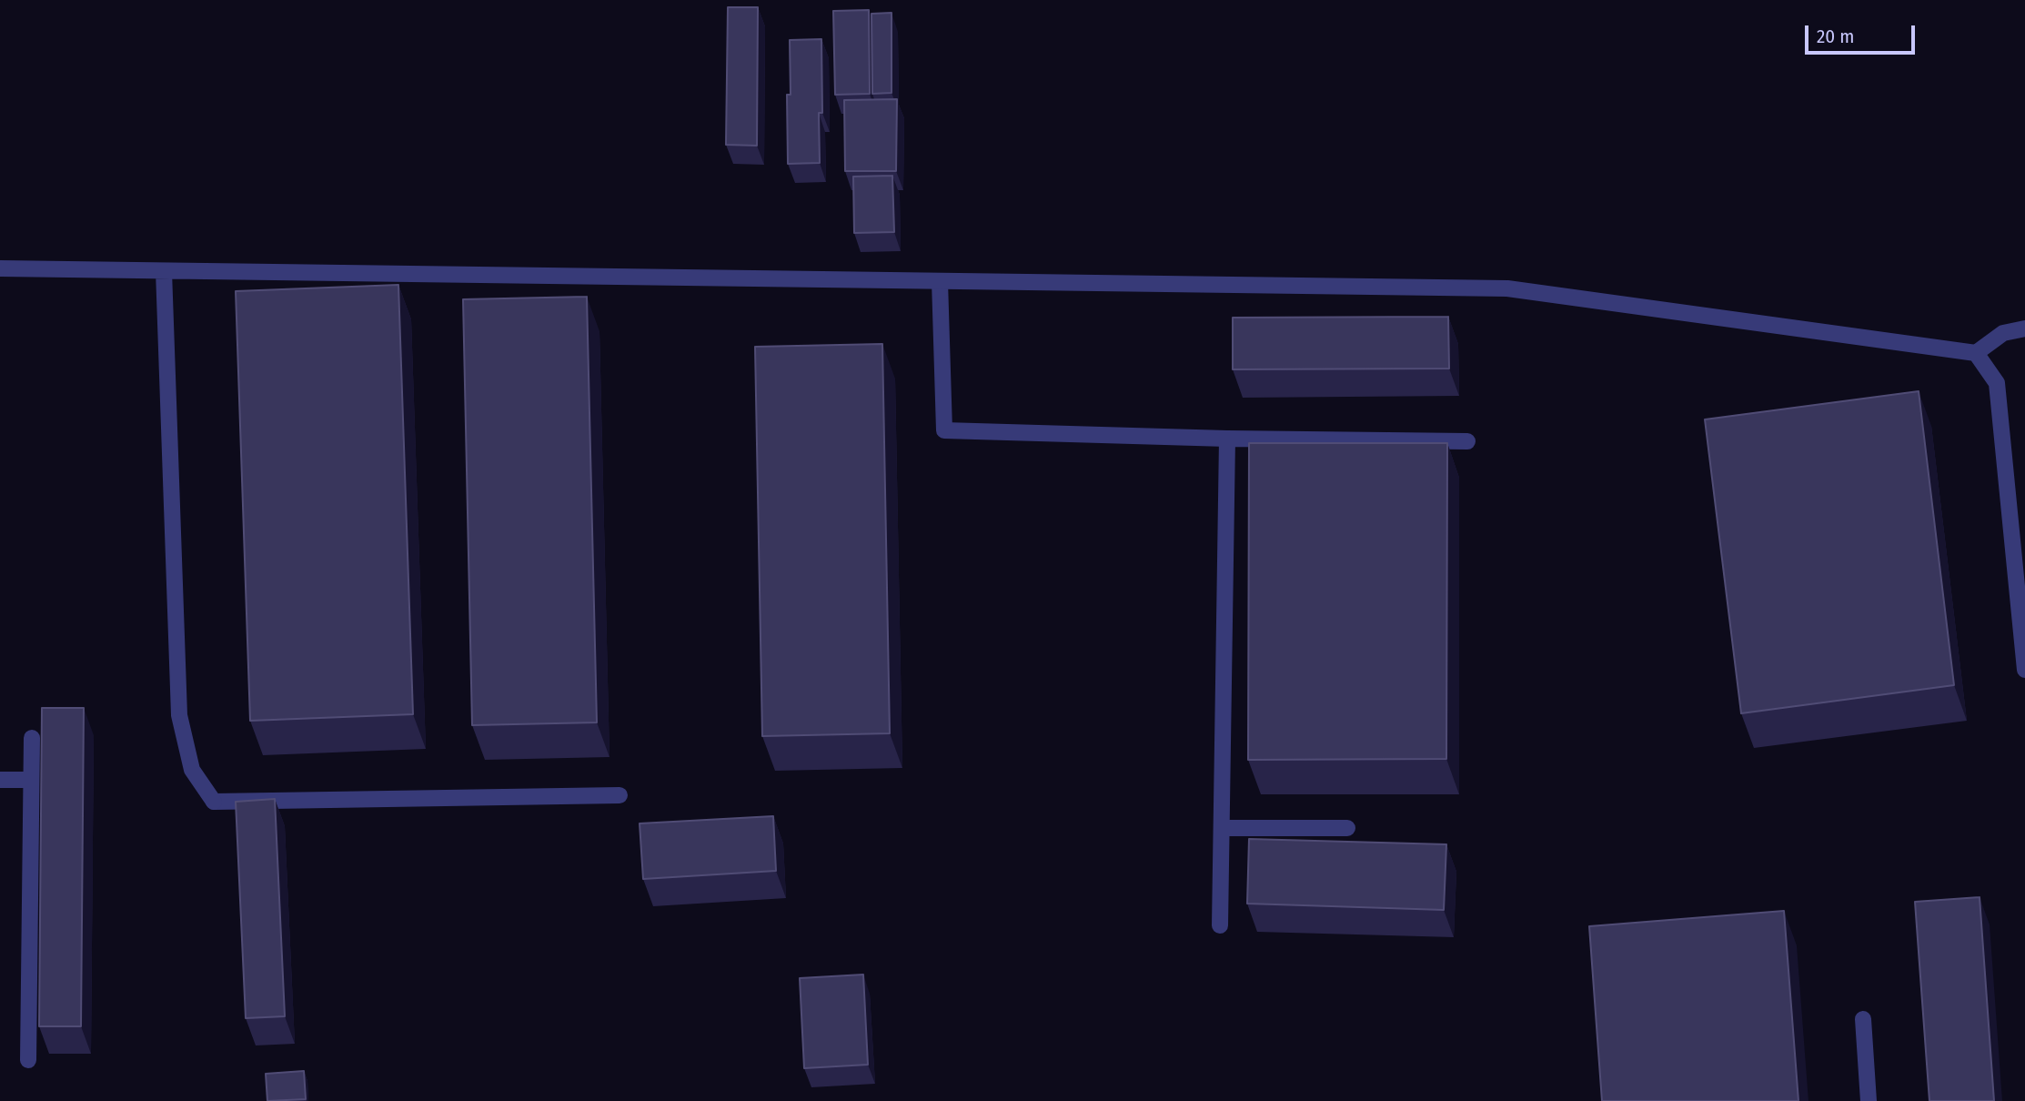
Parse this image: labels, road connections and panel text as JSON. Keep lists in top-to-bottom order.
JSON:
{
  "scale_bar": "20 m"
}
